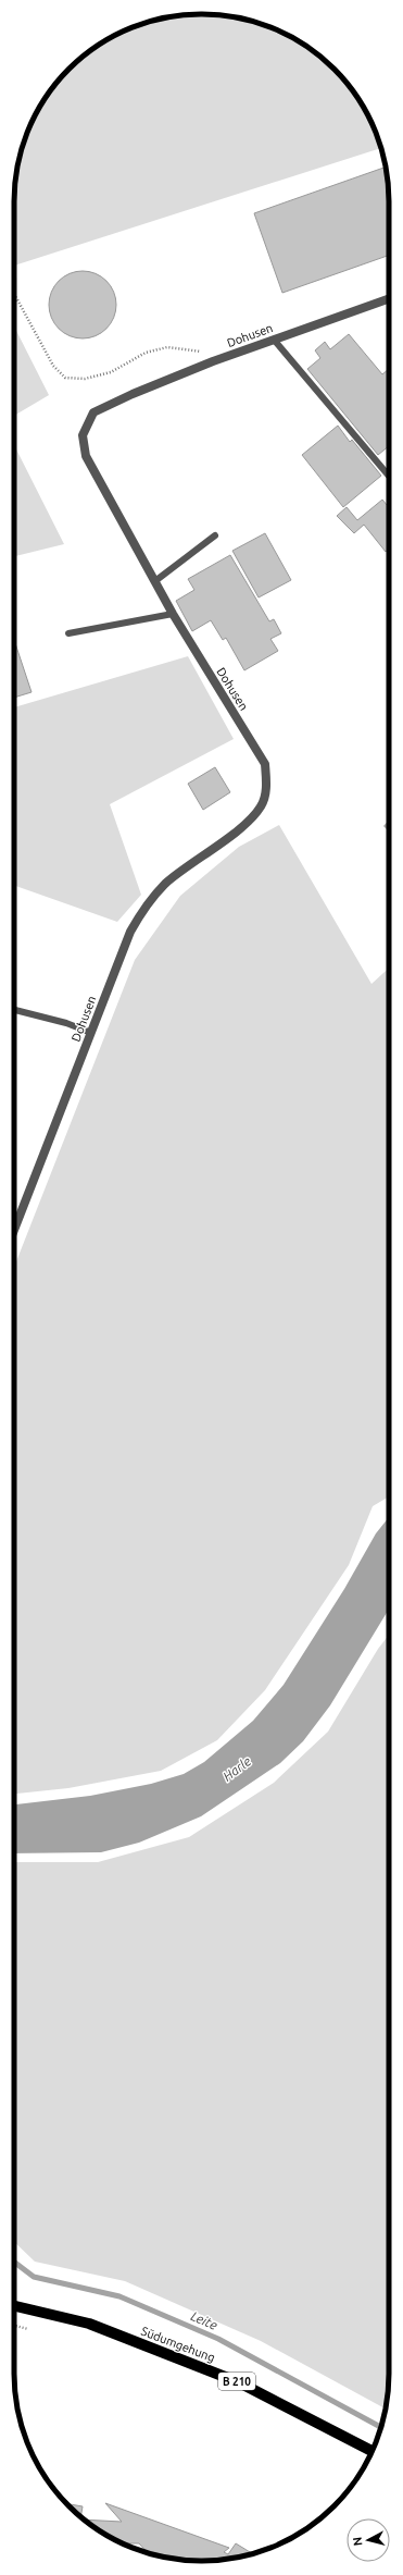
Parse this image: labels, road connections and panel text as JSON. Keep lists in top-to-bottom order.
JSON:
{
  "streets": {
    "main road": ["Südumgehung", "B 210"],
    "street": ["Dohusen"]
  },
  "water": ["Harle", "Leite"],
  "north": "left"
}
